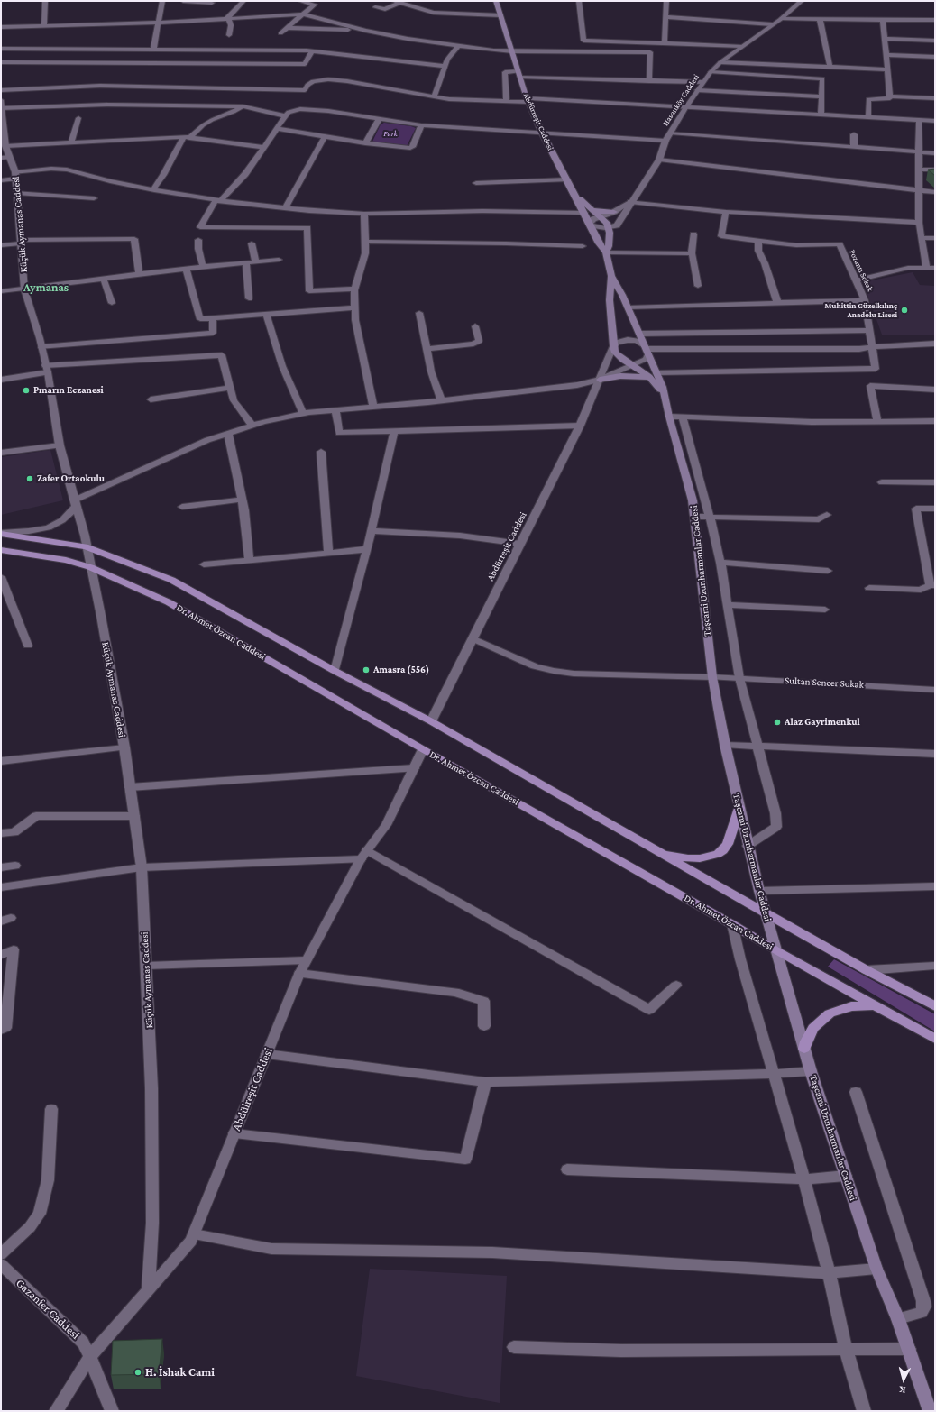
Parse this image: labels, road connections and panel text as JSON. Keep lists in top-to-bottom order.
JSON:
{
  "streets": {
    "main road": ["Abdürreşit Caddesi", "Taşcami Uzunharmanlar Caddesi", "Dr. Ahmet Özcan Caddesi"],
    "street": [
      "Hasanköy Caddesi",
      "Küçük Aymanas Caddesi",
      "Pozantı Sokak",
      "Sultan Sencer Sokak",
      "Abdülreşit Caddesi",
      "Gazanfer Caddesi"
    ]
  },
  "crossings": [
    ["Hasanköy Caddesi", "Abdürreşit Caddesi"],
    ["Abdürreşit Caddesi", "Taşcami Uzunharmanlar Caddesi"],
    ["Abdürreşit Caddesi", "Dr. Ahmet Özcan Caddesi"],
    ["Abdürreşit Caddesi", "Sultan Sencer Sokak"],
    ["Küçük Aymanas Caddesi", "Dr. Ahmet Özcan Caddesi"],
    ["Küçük Aymanas Caddesi", "Abdülreşit Caddesi"],
    ["Pozantı Sokak", "Taşcami Uzunharmanlar Caddesi"],
    ["Taşcami Uzunharmanlar Caddesi", "Dr. Ahmet Özcan Caddesi"],
    ["Taşcami Uzunharmanlar Caddesi", "Sultan Sencer Sokak"],
    ["Dr. Ahmet Özcan Caddesi", "Abdülreşit Caddesi"],
    ["Abdülreşit Caddesi", "Gazanfer Caddesi"]
  ],
  "districts": ["Aymanas"],
  "parks": ["Park"],
  "places": [
    "Muhittin Güzelkılınç Anadolu Lisesi",
    "Pınarın Eczanesi",
    "Zafer Ortaokulu",
    "Amasra (556)",
    "Alaz Gayrimenkul",
    "H. İshak Cami"
  ],
  "north": "bottom"
}
